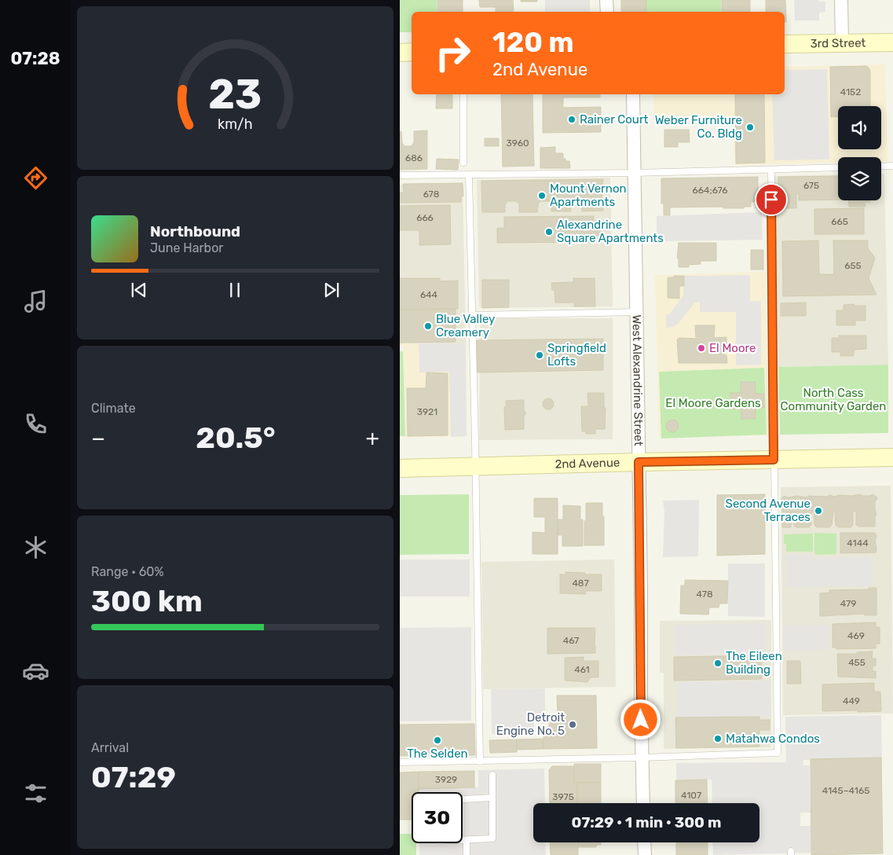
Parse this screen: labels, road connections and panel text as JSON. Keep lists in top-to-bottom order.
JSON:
{
  "streets": {
    "street": ["3rd Street", "West Alexandrine Street", "2nd Avenue"]
  },
  "crossings": [
    ["West Alexandrine Street", "2nd Avenue"]
  ],
  "parks": ["North Cass Community Garden", "El Moore Gardens"],
  "places": [
    "Rainer Court",
    "Weber Furniture Co. Bldg",
    "Mount Vernon Apartments",
    "Alexandrine Square Apartments",
    "Blue Valley Creamery",
    "El Moore",
    "Springfield Lofts",
    "Second Avenue Terraces",
    "The Eileen Building",
    "Detroit Engine No. 5",
    "Matahwa Condos",
    "The Selden"
  ],
  "house_numbers": [
    "4152",
    "3960",
    "686",
    "675",
    "664;676",
    "678",
    "666",
    "665",
    "655",
    "644",
    "3921",
    "4144",
    "487",
    "478",
    "479",
    "469",
    "467",
    "455",
    "461",
    "449",
    "3929",
    "4145–4165",
    "4107",
    "3975"
  ],
  "page": {
    "tabs": "07:28",
    "turn": ["120 m", "2nd Avenue"],
    "song": ["Northbound", "June Harbor"],
    "tile": [
      "Climate",
      ["Range · 60%", "300 km"],
      ["Arrival", "07:29"]
    ],
    "heat": ["−", "20.5°", "+"],
    "limit": "30",
    "trip": "07:29 · 1 min · 300 m",
    "gauge": ["23", "km/h"]
  }
}
